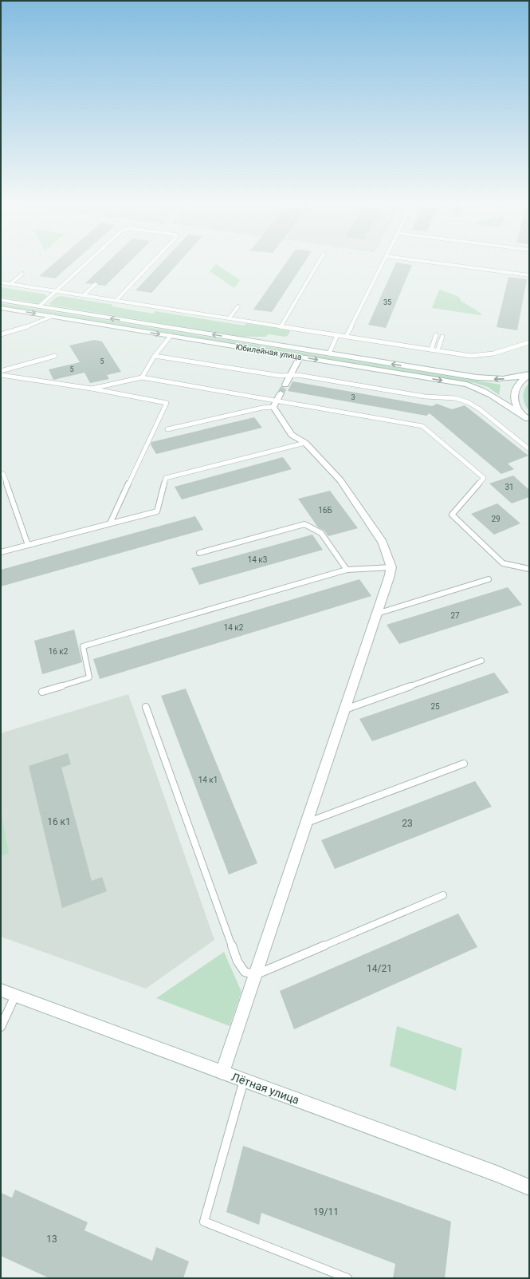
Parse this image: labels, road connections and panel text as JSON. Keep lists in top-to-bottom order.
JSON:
{
  "streets": {
    "main road": ["Юбилейная улица", "Лётная улица"]
  },
  "house_numbers": [
    "35",
    "5",
    "5",
    "3",
    "31",
    "16Б",
    "29",
    "14 к3",
    "27",
    "14 к2",
    "16 к2",
    "25",
    "14 к1",
    "16 к1",
    "23",
    "14/21",
    "19/11",
    "13"
  ]
}
